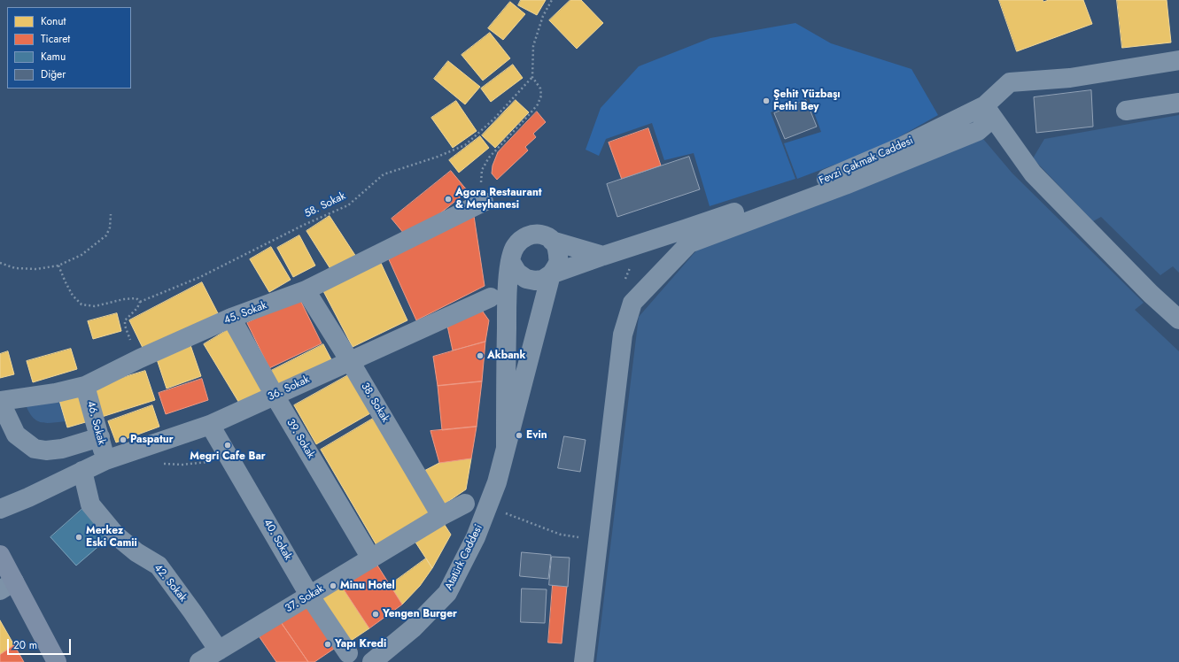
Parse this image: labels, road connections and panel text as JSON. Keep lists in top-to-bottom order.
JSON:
{
  "streets": {
    "street": [
      "Fevzi Çakmak Caddesi",
      "45. Sokak",
      "36. Sokak",
      "38. Sokak",
      "46. Sokak",
      "39. Sokak",
      "40. Sokak",
      "Atatürk Caddesi",
      "42. Sokak",
      "37. Sokak"
    ],
    "path": ["58. Sokak"]
  },
  "crossings": [
    ["Fevzi Çakmak Caddesi", "Atatürk Caddesi"],
    ["45. Sokak", "38. Sokak"],
    ["45. Sokak", "46. Sokak"],
    ["45. Sokak", "39. Sokak"],
    ["36. Sokak", "38. Sokak"],
    ["36. Sokak", "46. Sokak"],
    ["36. Sokak", "39. Sokak"],
    ["36. Sokak", "40. Sokak"],
    ["36. Sokak", "42. Sokak"],
    ["38. Sokak", "37. Sokak"],
    ["39. Sokak", "37. Sokak"],
    ["40. Sokak", "37. Sokak"],
    ["42. Sokak", "37. Sokak"]
  ],
  "places": [
    "Şehit Yüzbaşı Fethi Bey",
    "Agora Restaurant & Meyhanesi",
    "Akbank",
    "Evin",
    "Paspatur",
    "Megri Cafe Bar",
    "Merkez Eski Camii",
    "Minu Hotel",
    "Yengen Burger",
    "Yapı Kredi"
  ],
  "legend": [
    "Konut",
    "Ticaret",
    "Kamu",
    "Diğer"
  ],
  "scale_bar": "20 m"
}
